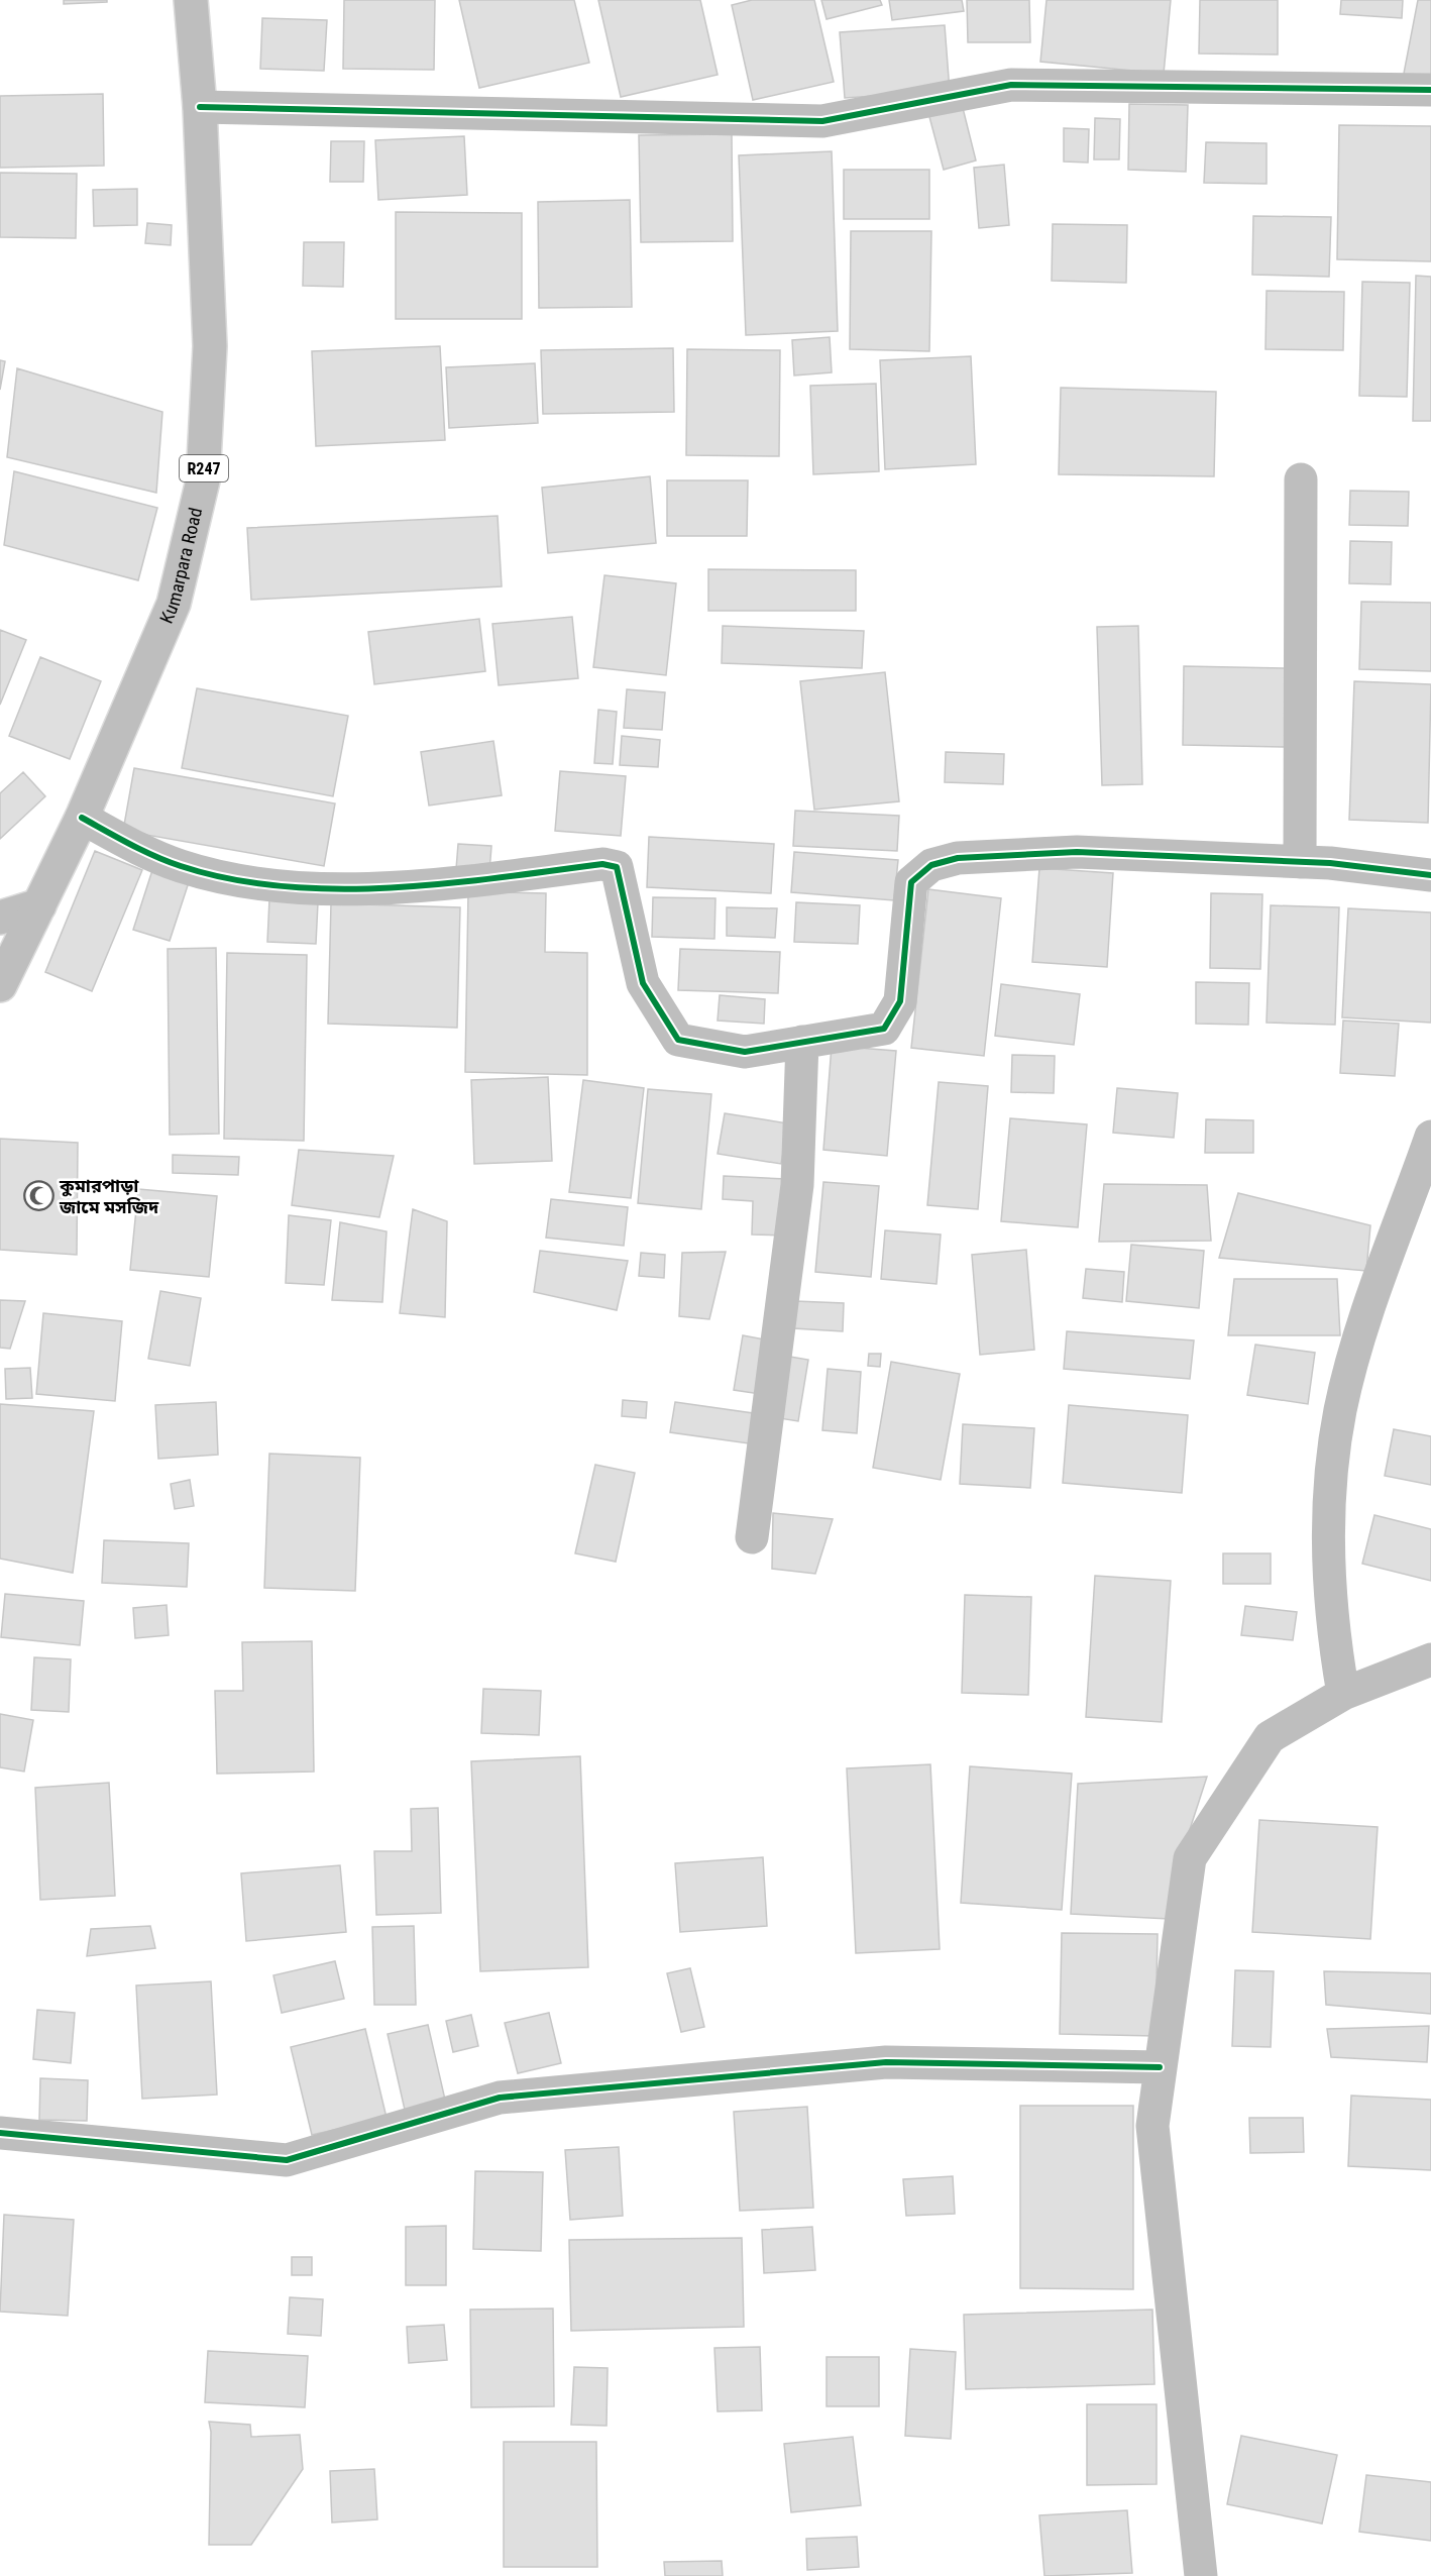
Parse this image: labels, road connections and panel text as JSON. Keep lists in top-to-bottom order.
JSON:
{
  "streets": {
    "street": ["R247", "Kumarpara Road"]
  },
  "places": {
    "mosque": ["কুমারপাড়া জামে মসজিদ"]
  }
}
